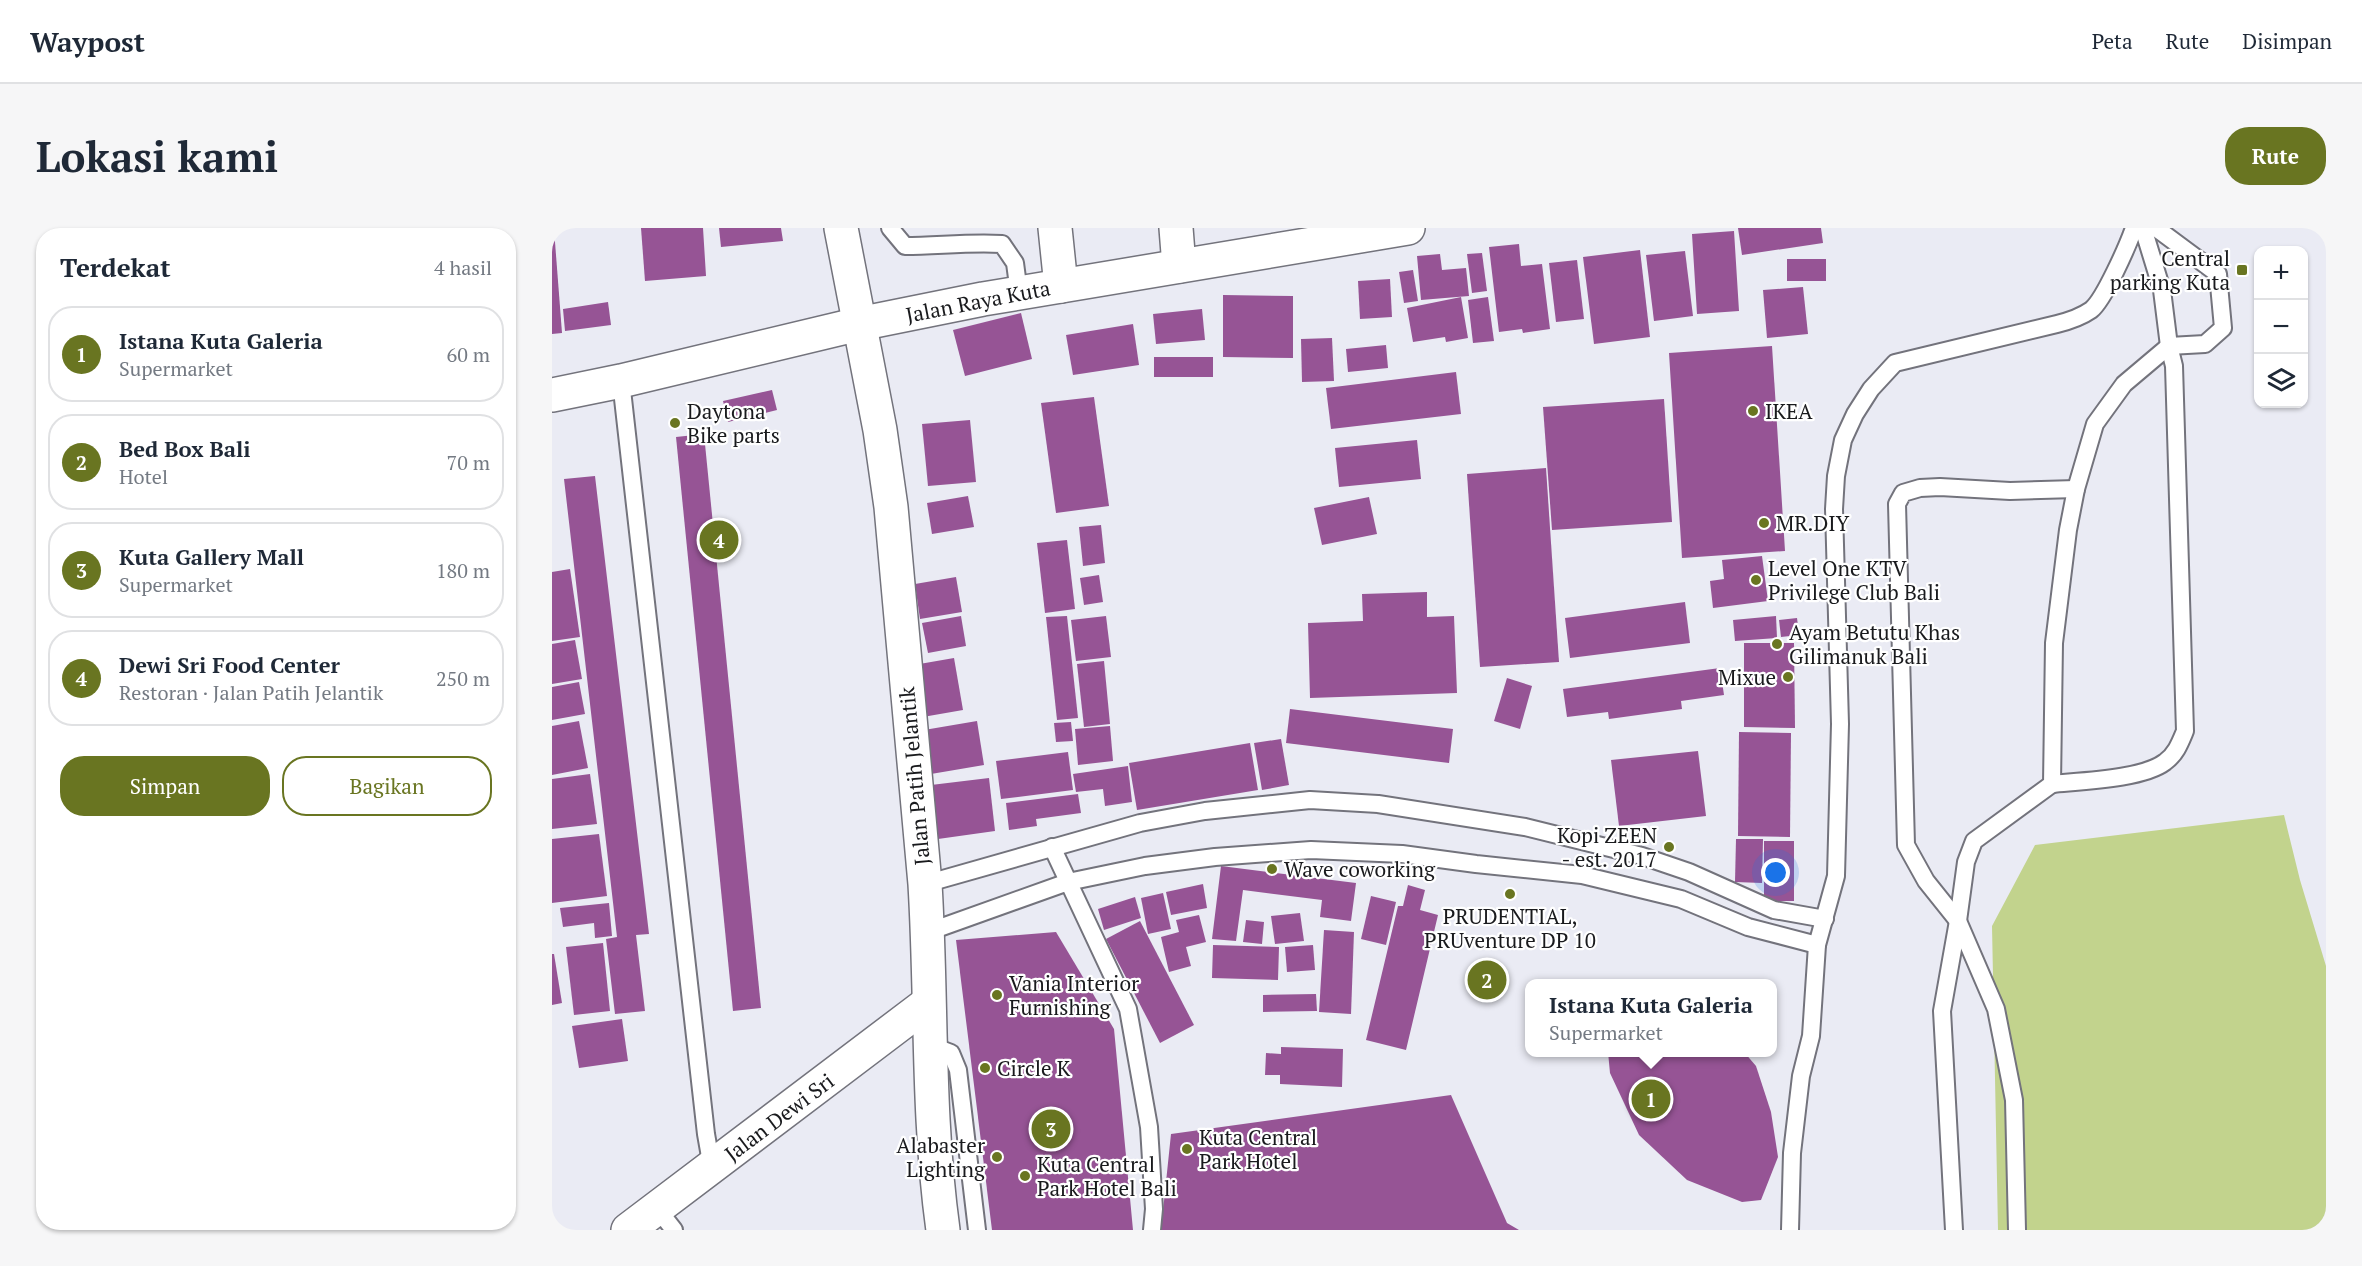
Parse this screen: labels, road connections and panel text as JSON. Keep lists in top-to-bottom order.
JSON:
{
  "streets": {
    "street": ["Jalan Raya Kuta", "Jalan Patih Jelantik", "Jalan Dewi Sri"]
  },
  "crossings": [
    ["Jalan Raya Kuta", "Jalan Patih Jelantik"],
    ["Jalan Patih Jelantik", "Jalan Dewi Sri"]
  ],
  "places": {
    "transit": ["Central parking Kuta"],
    "other": [
      "IKEA",
      "Daytona Bike parts",
      "MR.DIY",
      "Level One KTV Privilege Club Bali",
      "Ayam Betutu Khas Gilimanuk Bali",
      "Mixue",
      "Kopi ZEEN - est. 2017",
      "Wave coworking",
      "PRUDENTIAL, PRUventure DP 10",
      "Vania Interior Furnishing",
      "Circle K",
      "Kuta Central Park Hotel",
      "Alabaster Lighting",
      "Kuta Central Park Hotel Bali"
    ]
  },
  "page": {
    "header": "Waypost",
    "nav": ["Peta", "Rute", "Disimpan"],
    "buttons": [
      "Rute",
      ["Simpan", "Bagikan"]
    ],
    "title": "Lokasi kami",
    "heading": ["Terdekat", "4 hasil"],
    "map_buttons": ["+", "−"],
    "list": [
      {
        "mark": "1",
        "name": "Istana Kuta Galeria",
        "note": "Supermarket",
        "value": "60 m"
      },
      {
        "mark": "2",
        "name": "Bed Box Bali",
        "note": "Hotel",
        "value": "70 m"
      },
      {
        "mark": "3",
        "name": "Kuta Gallery Mall",
        "note": "Supermarket",
        "value": "180 m"
      },
      {
        "mark": "4",
        "name": "Dewi Sri Food Center",
        "note": "Restoran · Jalan Patih Jelantik",
        "value": "250 m"
      }
    ],
    "pins": [
      "4",
      "2",
      "1",
      "3"
    ],
    "popup": ["Istana Kuta Galeria", "Supermarket"]
  }
}
